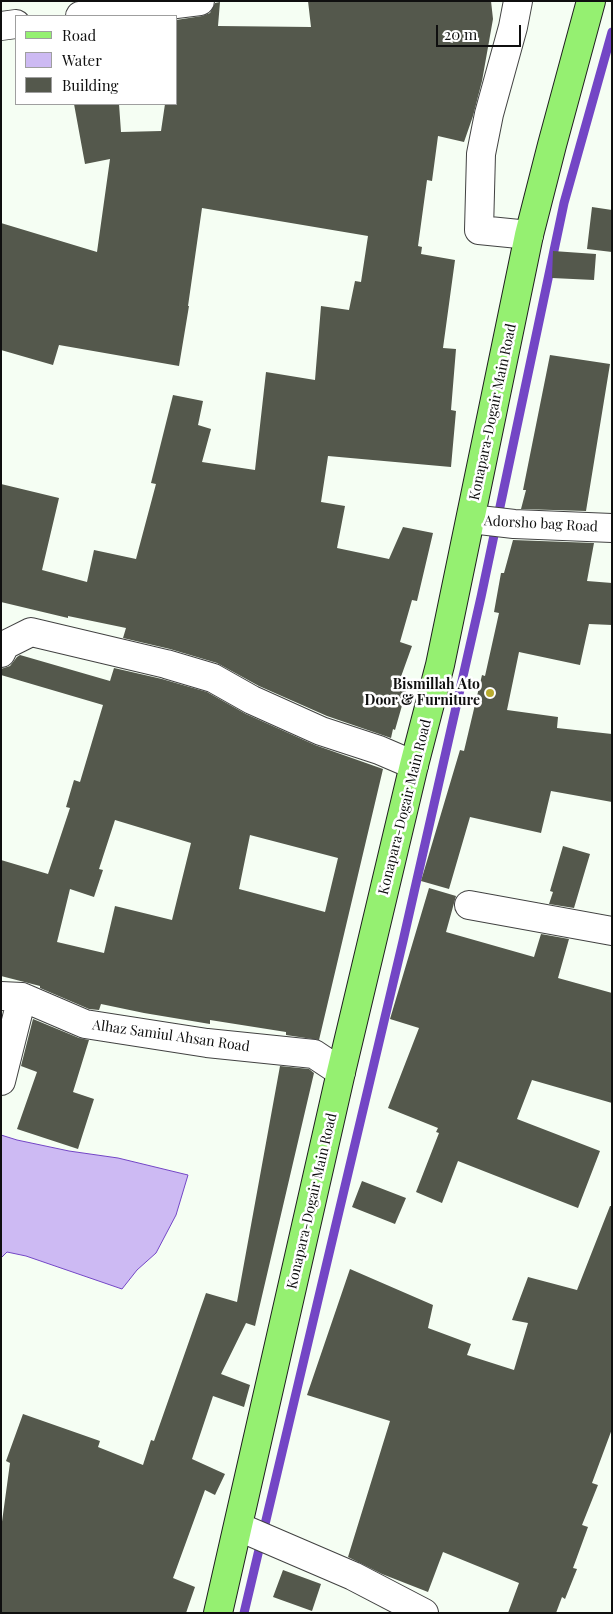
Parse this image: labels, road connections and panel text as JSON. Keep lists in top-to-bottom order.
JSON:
{
  "streets": {
    "main road": ["Konapara-Dogair Main Road"],
    "street": ["Adorsho bag Road", "Alhaz Samiul Ahsan Road"]
  },
  "crossings": [
    ["Konapara-Dogair Main Road", "Adorsho bag Road"],
    ["Konapara-Dogair Main Road", "Alhaz Samiul Ahsan Road"]
  ],
  "places": ["Bismillah Ato Door & Furniture"],
  "legend": ["Road", "Water", "Building"],
  "scale_bar": "20 m"
}
